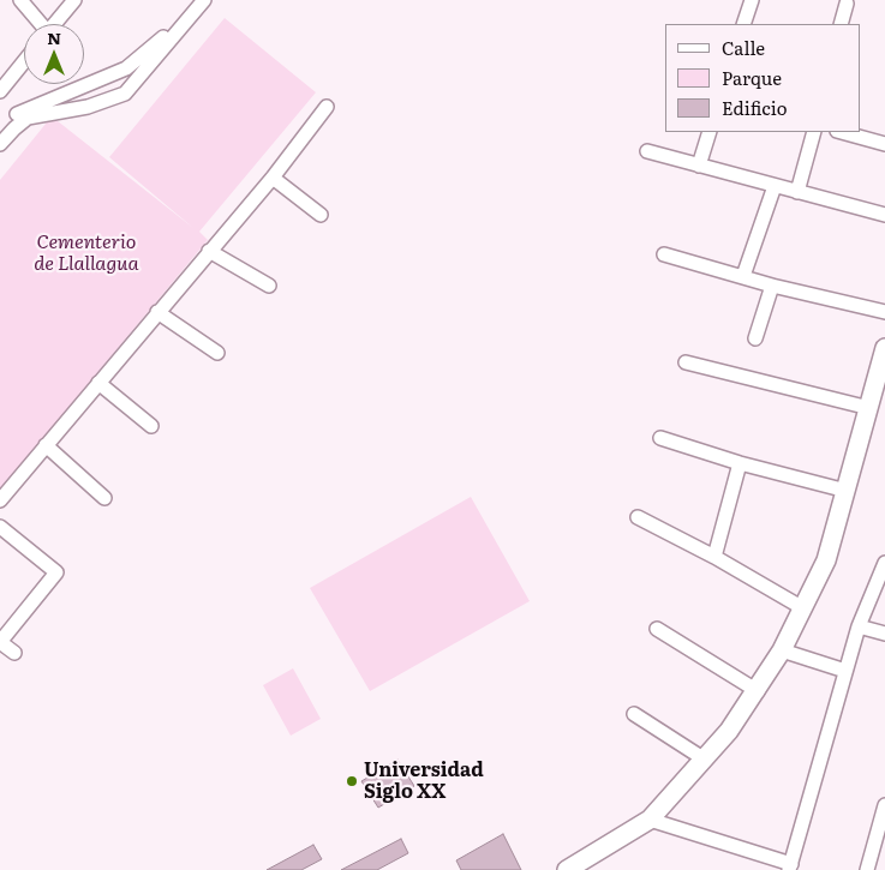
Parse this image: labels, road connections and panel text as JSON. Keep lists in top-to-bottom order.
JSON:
{
  "parks": ["Cementerio de Llallagua"],
  "places": ["Universidad Siglo XX"],
  "legend": ["Calle", "Parque", "Edificio"],
  "north": "top"
}
